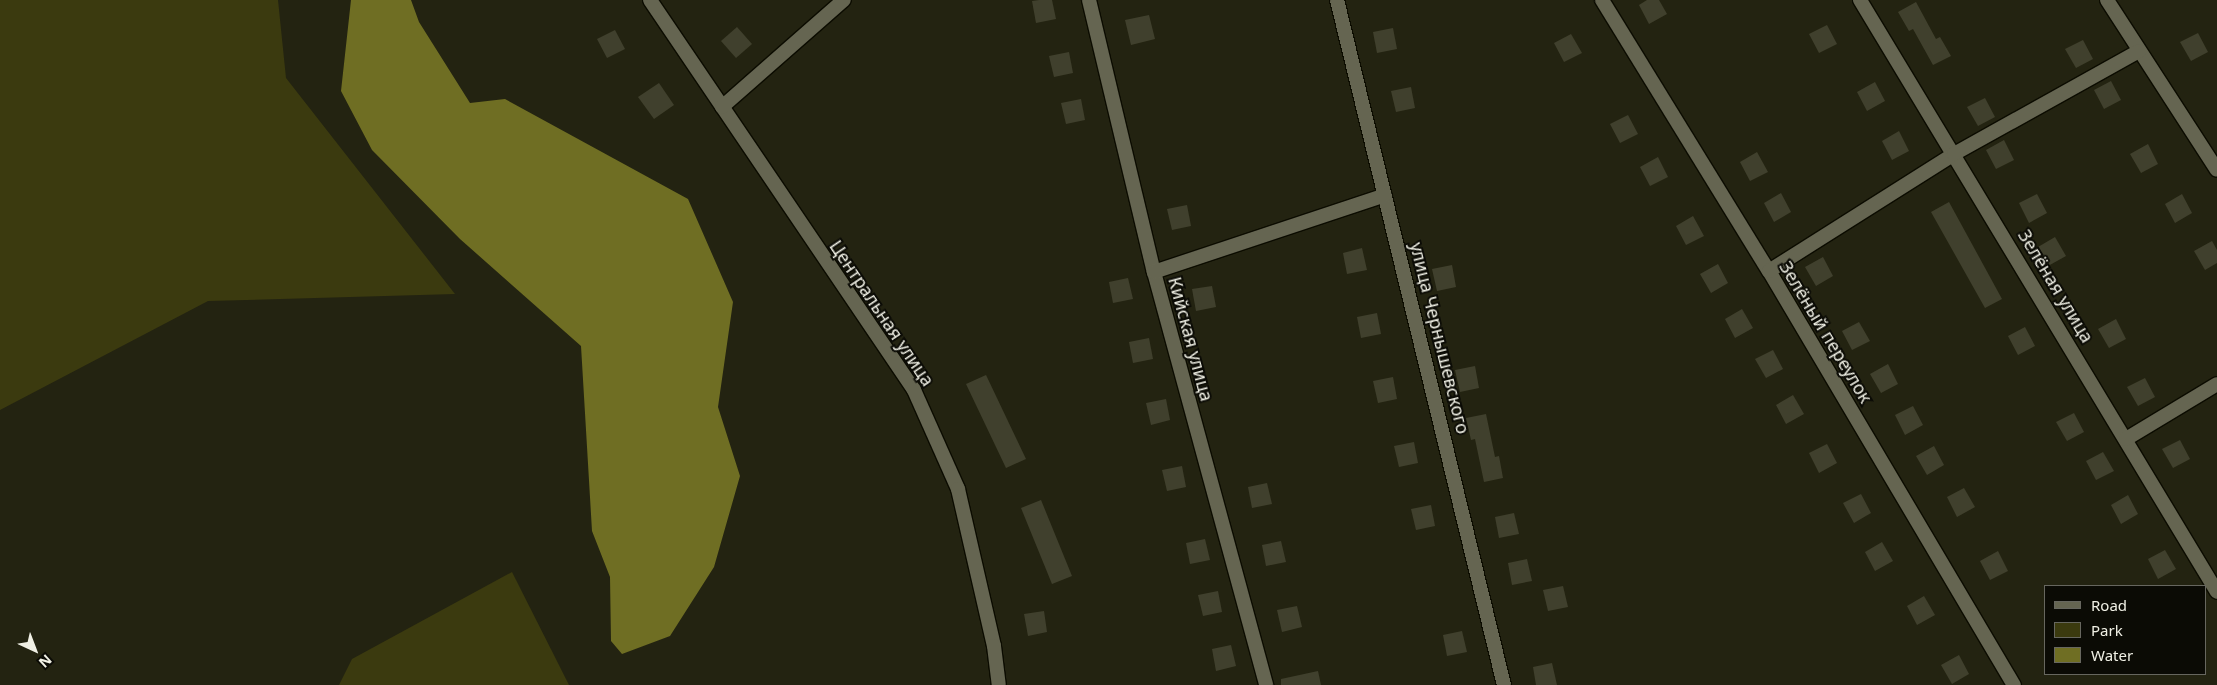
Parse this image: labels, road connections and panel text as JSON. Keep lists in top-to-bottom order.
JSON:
{
  "streets": {
    "street": [
      "Зелёная улица",
      "Центральная улица",
      "Зелёный переулок",
      "улица Чернышевского",
      "Кийская улица"
    ]
  },
  "legend": ["Road", "Park", "Water"],
  "north": "bottom right"
}
